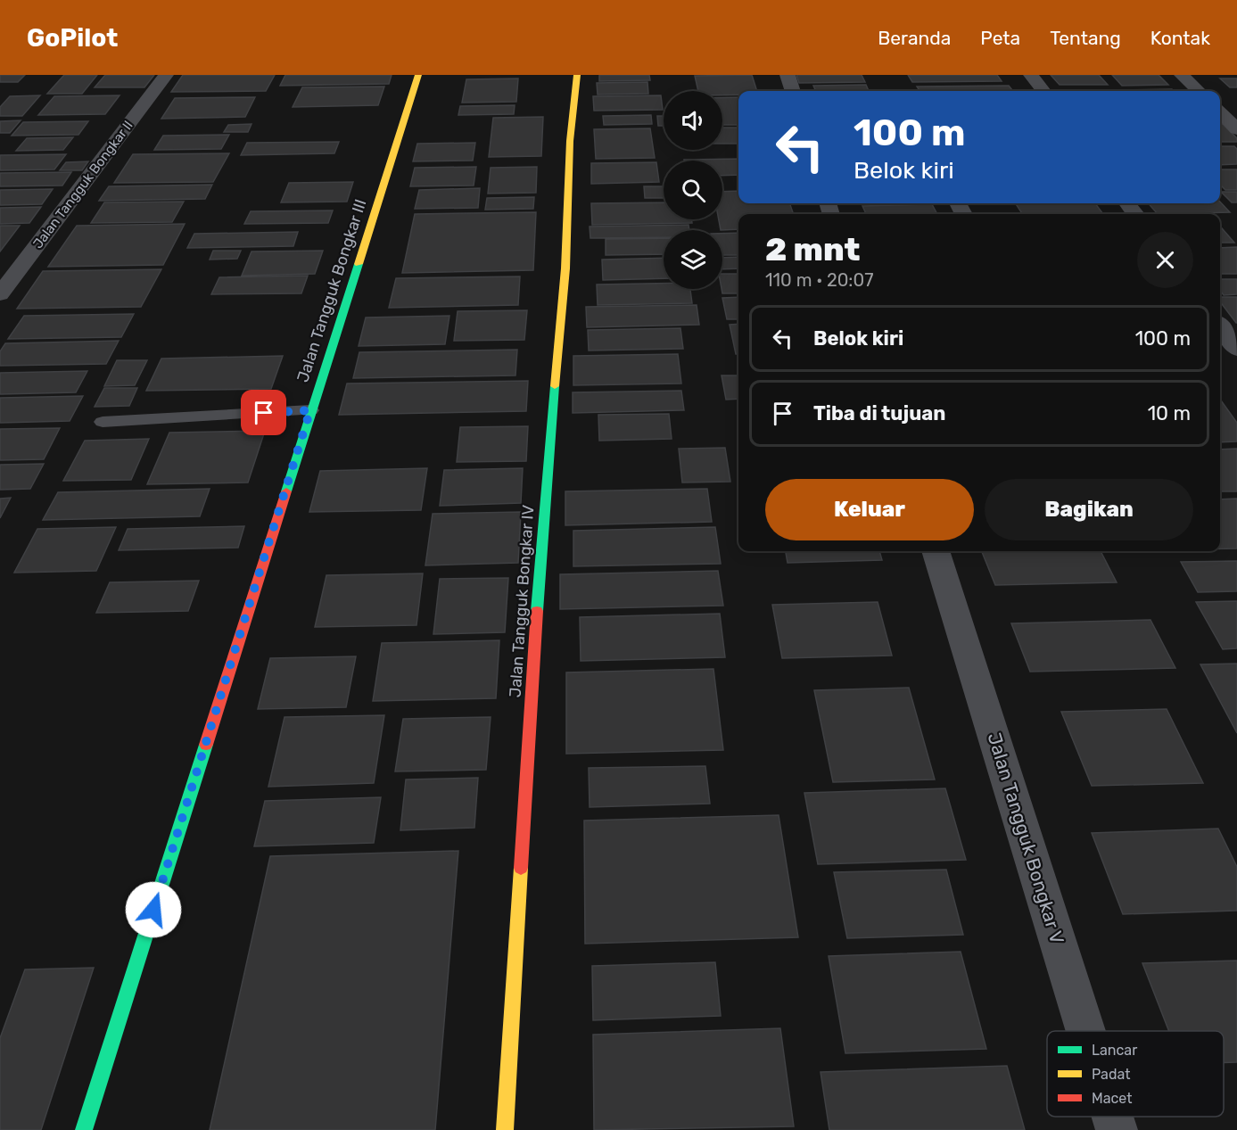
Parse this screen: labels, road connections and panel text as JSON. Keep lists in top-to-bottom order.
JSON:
{
  "streets": {
    "street": [
      "Jalan Tangguk Bongkar II",
      "Jalan Tangguk Bongkar III",
      "Jalan Tangguk Bongkar IV",
      "Jalan Tangguk Bongkar V"
    ]
  },
  "legend": ["Lancar", "Padat", "Macet"],
  "page": {
    "header": "GoPilot",
    "nav": [
      "Beranda",
      "Peta",
      "Tentang",
      "Kontak"
    ],
    "turn": ["100 m", "Belok kiri"],
    "heading": ["2 mnt", "110 m · 20:07"],
    "list": [
      {
        "name": "Belok kiri",
        "value": "100 m"
      },
      {
        "name": "Tiba di tujuan",
        "value": "10 m"
      }
    ],
    "buttons": ["Keluar", "Bagikan"]
  }
}
